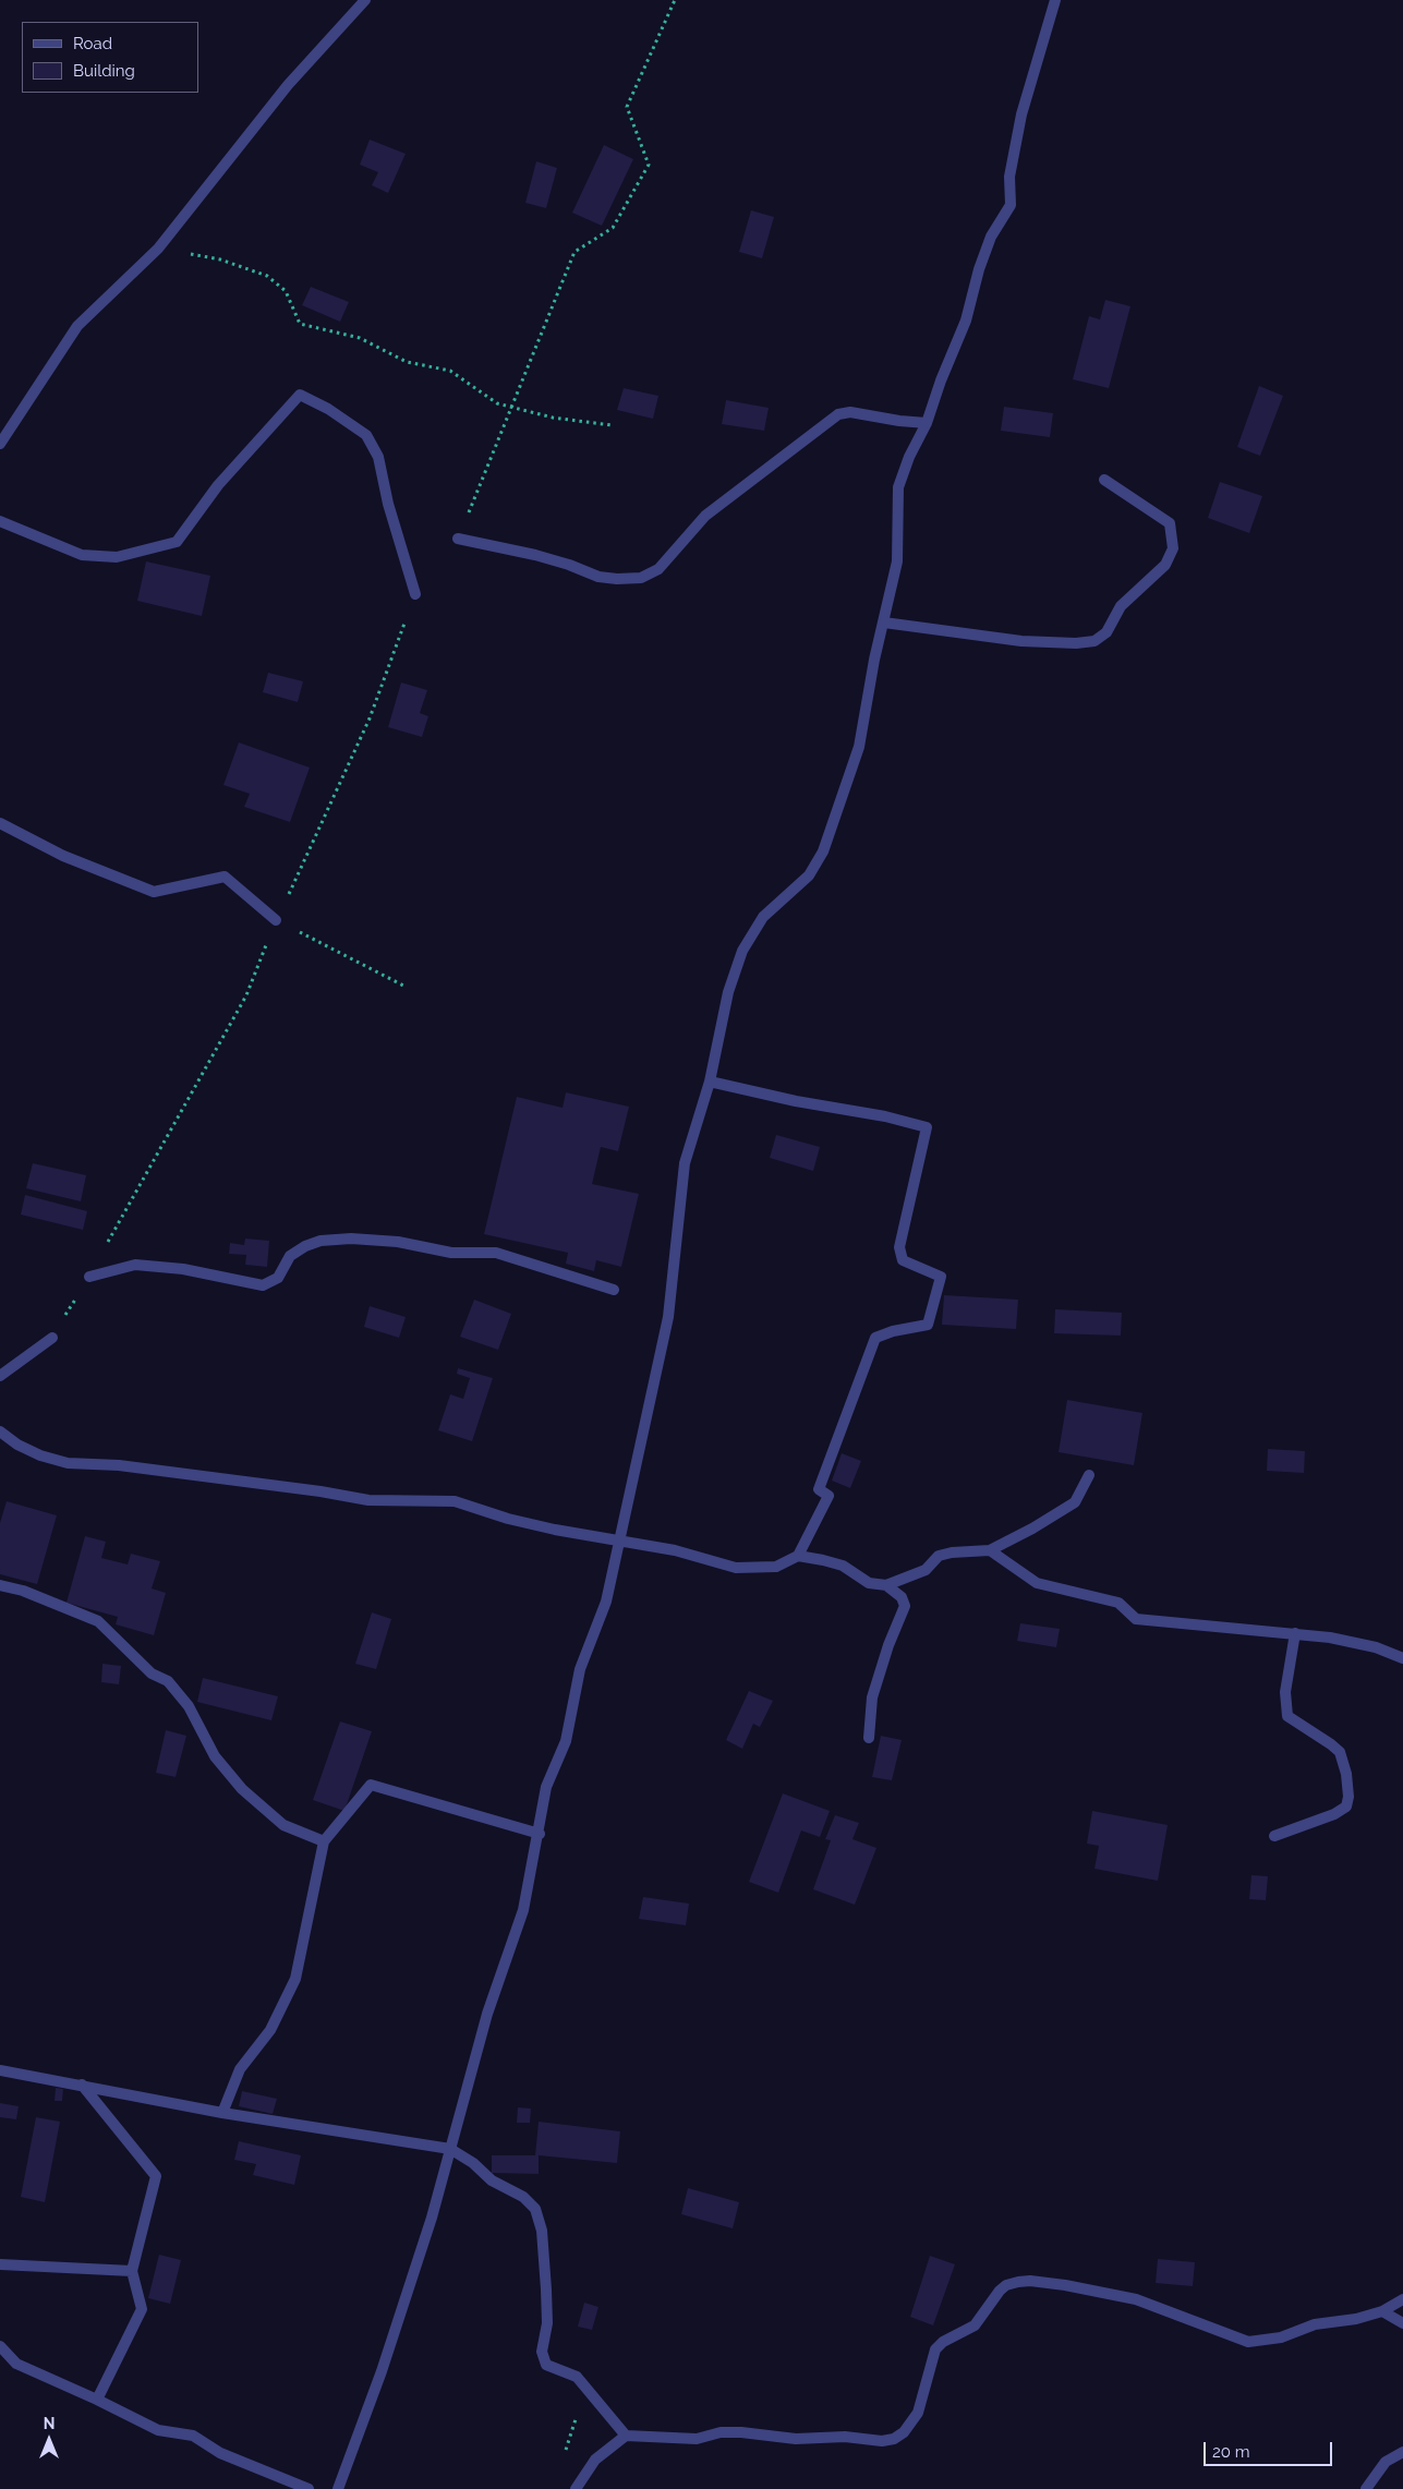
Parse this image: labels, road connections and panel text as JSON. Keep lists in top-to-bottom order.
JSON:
{
  "legend": ["Road", "Building"],
  "scale_bar": "20 m",
  "north": "top"
}
